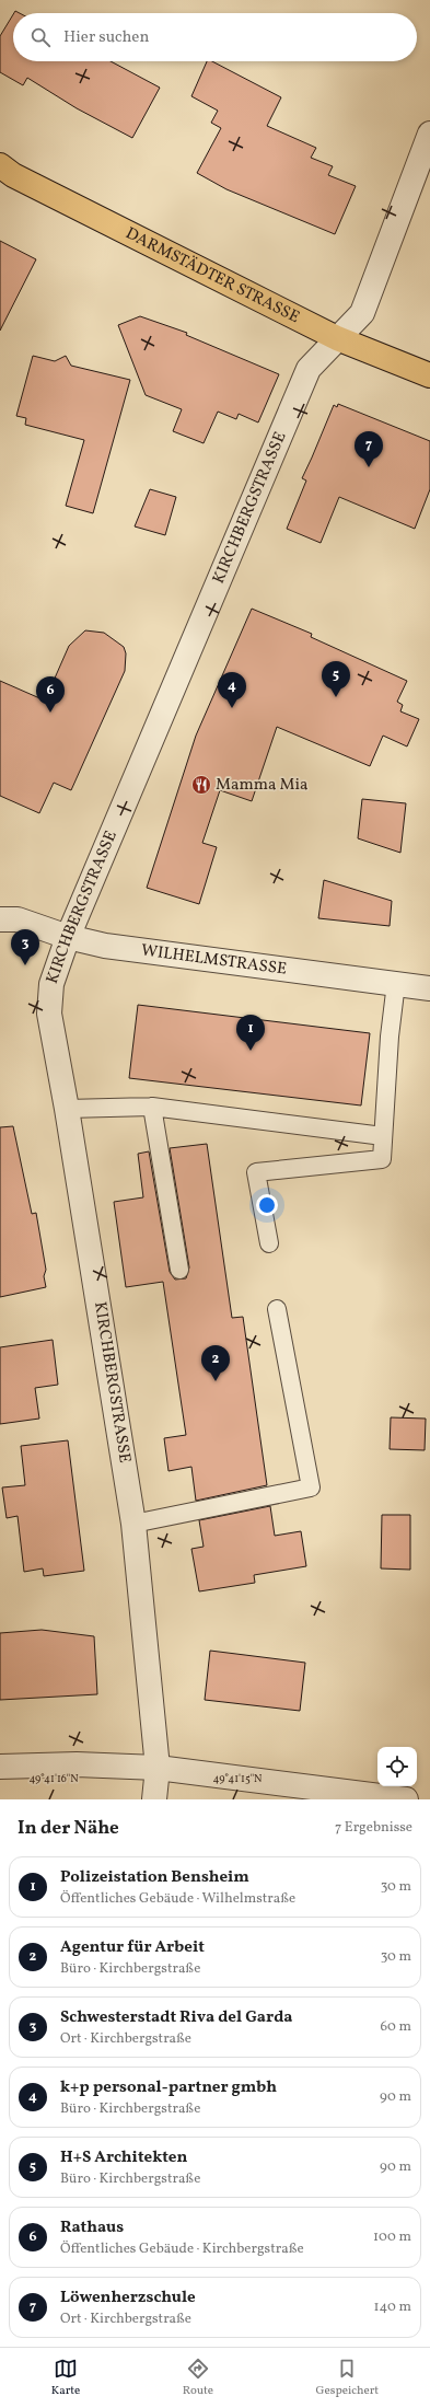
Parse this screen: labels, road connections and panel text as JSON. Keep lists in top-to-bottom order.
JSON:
{
  "streets": {
    "main road": ["DARMSTÄDTER STRASSE"],
    "street": ["KIRCHBERGSTRASSE", "WILHELMSTRASSE"]
  },
  "crossings": [
    ["DARMSTÄDTER STRASSE", "KIRCHBERGSTRASSE"],
    ["KIRCHBERGSTRASSE", "WILHELMSTRASSE"]
  ],
  "places": {
    "restaurant": ["Mamma Mia"]
  },
  "page": {
    "search": "Hier suchen",
    "pins": [
      "7",
      "5",
      "4",
      "6",
      "3",
      "1",
      "2"
    ],
    "heading": ["In der Nähe", "7 Ergebnisse"],
    "list": [
      {
        "mark": "1",
        "name": "Polizeistation Bensheim",
        "note": "Öffentliches Gebäude · Wilhelmstraße",
        "value": "30 m"
      },
      {
        "mark": "2",
        "name": "Agentur für Arbeit",
        "note": "Büro · Kirchbergstraße",
        "value": "30 m"
      },
      {
        "mark": "3",
        "name": "Schwesterstadt Riva del Garda",
        "note": "Ort · Kirchbergstraße",
        "value": "60 m"
      },
      {
        "mark": "4",
        "name": "k+p personal-partner gmbh",
        "note": "Büro · Kirchbergstraße",
        "value": "90 m"
      },
      {
        "mark": "5",
        "name": "H+S Architekten",
        "note": "Büro · Kirchbergstraße",
        "value": "90 m"
      },
      {
        "mark": "6",
        "name": "Rathaus",
        "note": "Öffentliches Gebäude · Kirchbergstraße",
        "value": "100 m"
      },
      {
        "mark": "7",
        "name": "Löwenherzschule",
        "note": "Ort · Kirchbergstraße",
        "value": "140 m"
      }
    ],
    "nav": ["Karte", "Route", "Gespeichert"]
  },
  "coordinates": ["49°41'16\"N", "49°41'15\"N"]
}
